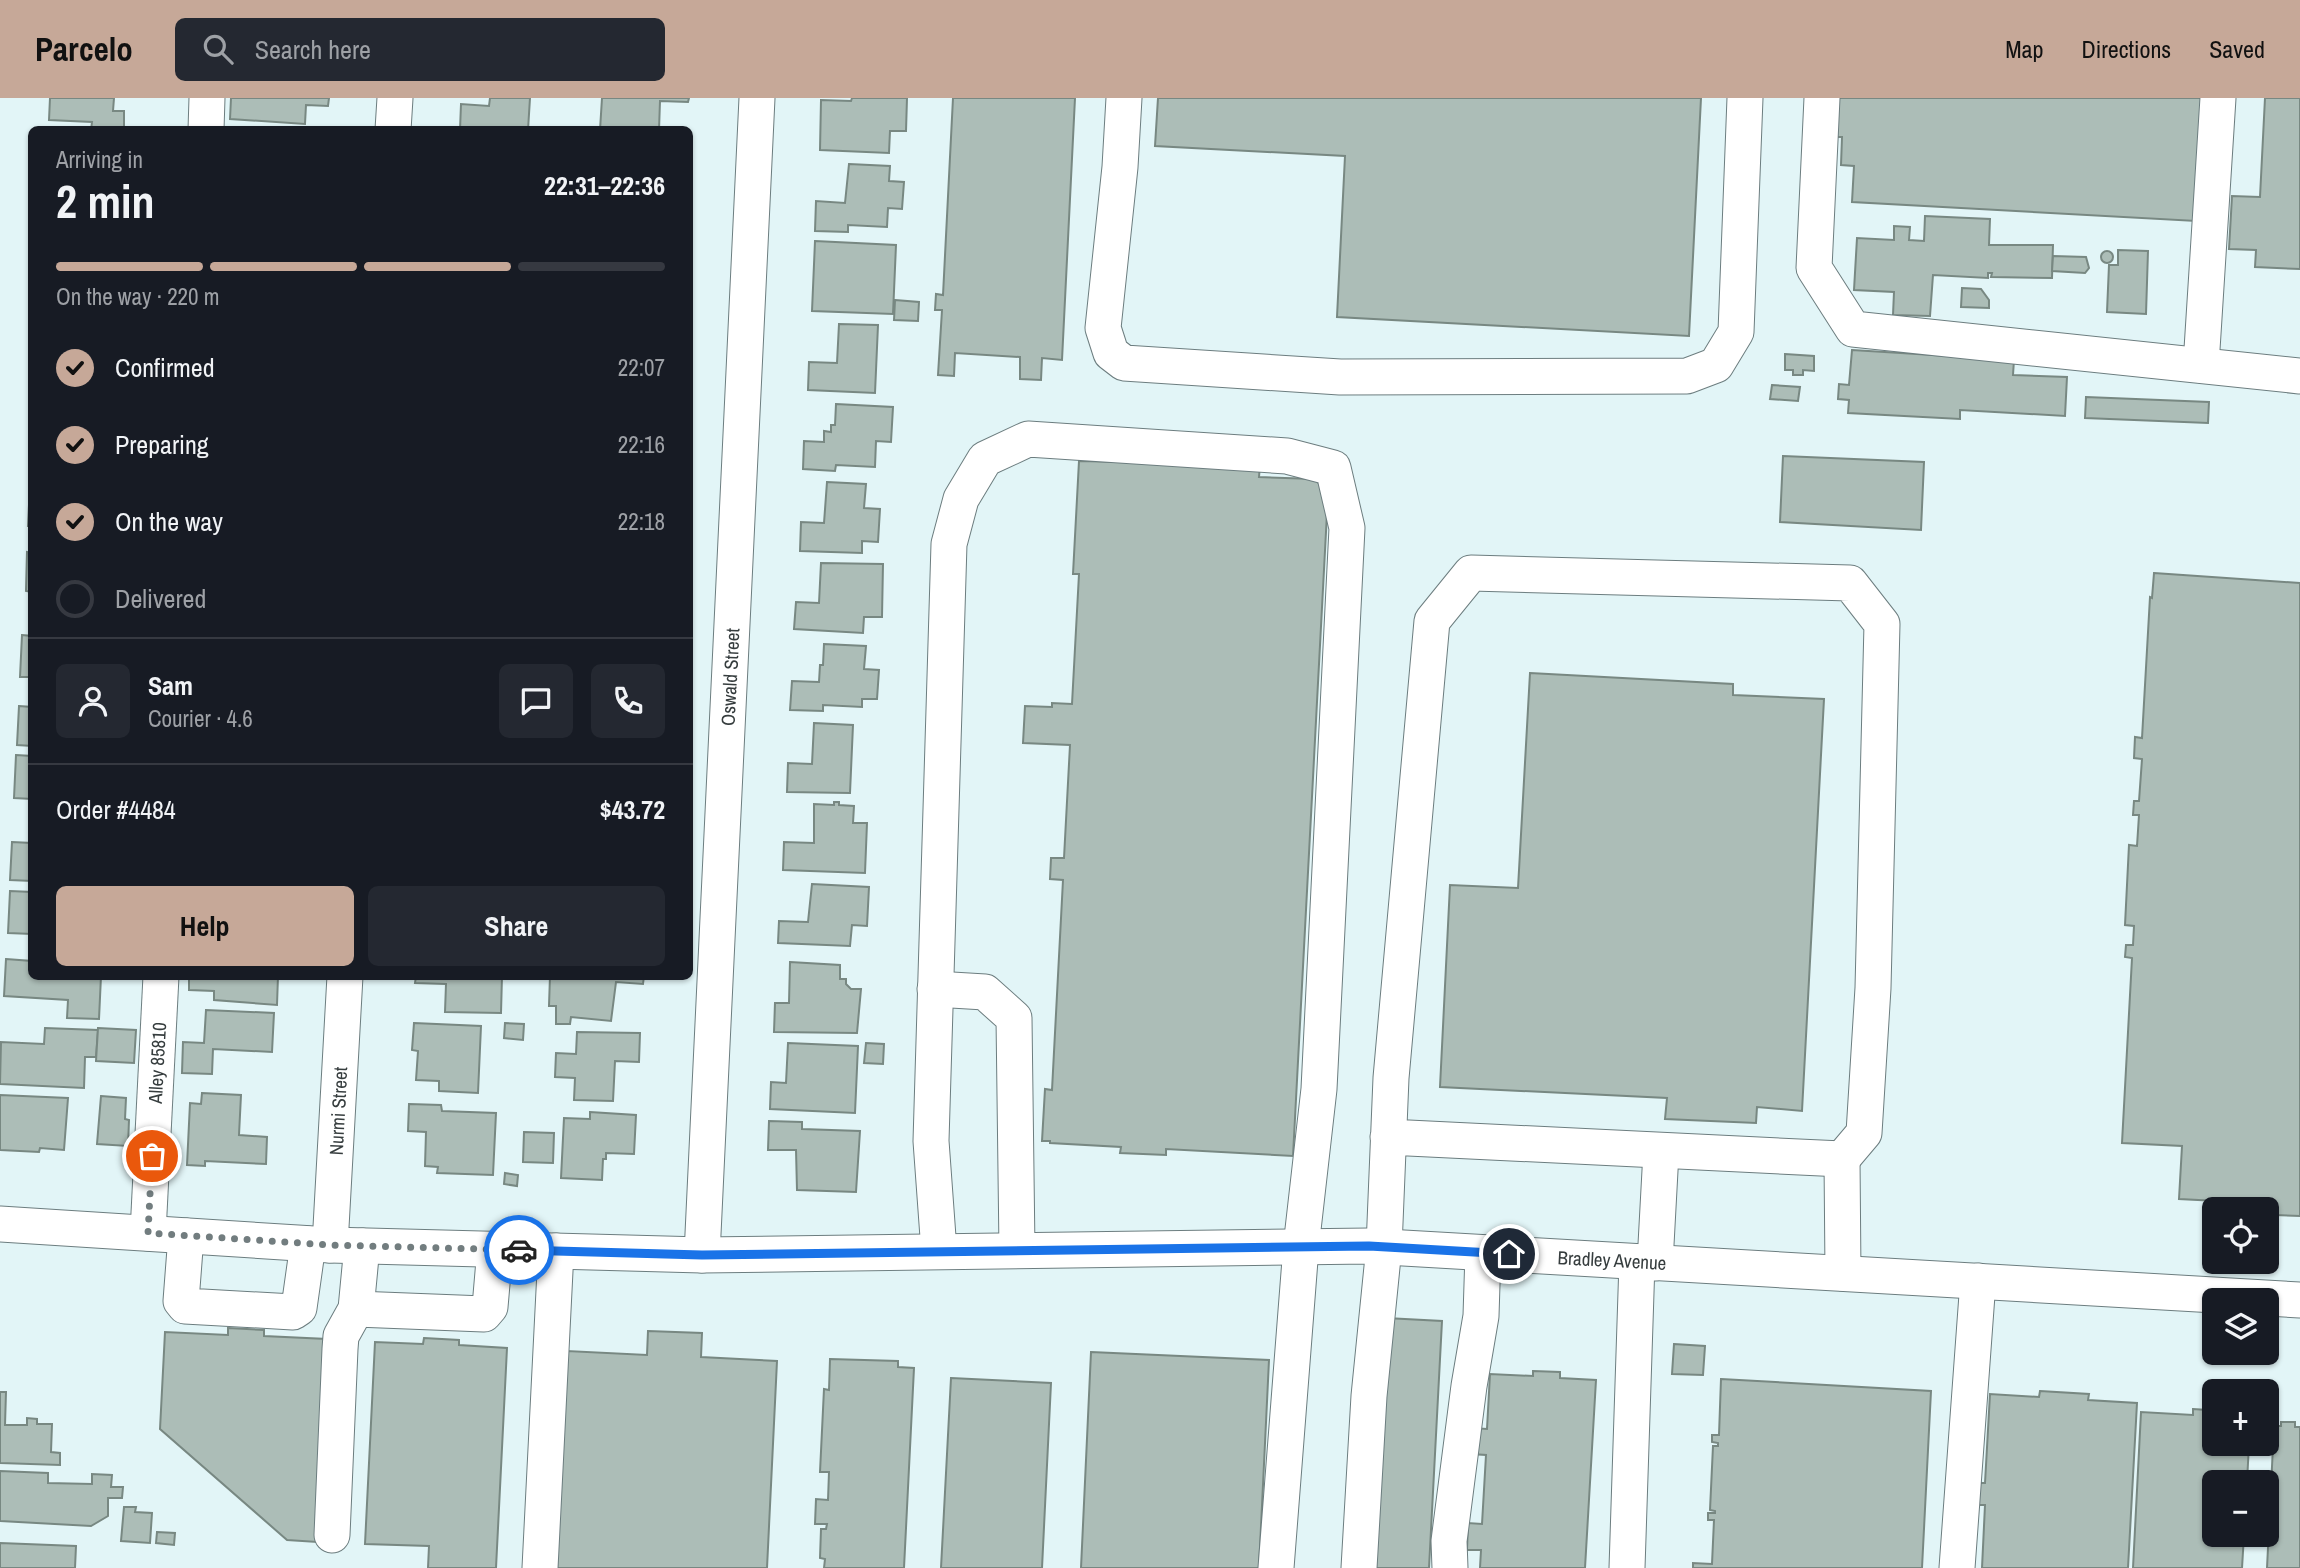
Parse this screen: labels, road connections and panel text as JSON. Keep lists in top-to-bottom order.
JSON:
{
  "streets": {
    "street": [
      "Oswald Street",
      "Alley 85810",
      "Nurmi Street",
      "Bradley Avenue"
    ]
  },
  "crossings": [
    ["Oswald Street", "Bradley Avenue"],
    ["Alley 85810", "Bradley Avenue"],
    ["Nurmi Street", "Bradley Avenue"]
  ],
  "page": {
    "header": "Parcelo",
    "search": "Search here",
    "nav": ["Map", "Directions", "Saved"],
    "heading": ["2 min", "Arriving in", "22:31–22:36"],
    "panel": [
      "Sam",
      "Courier · 4.6",
      "Order #4484",
      "$43.72"
    ],
    "bar": "On the way · 220 m",
    "list": [
      ["Confirmed", "22:07"],
      ["Preparing", "22:16"],
      ["On the way", "22:18"],
      "Delivered"
    ],
    "buttons": ["Help", "Share"],
    "map_buttons": ["+", "−"]
  }
}
